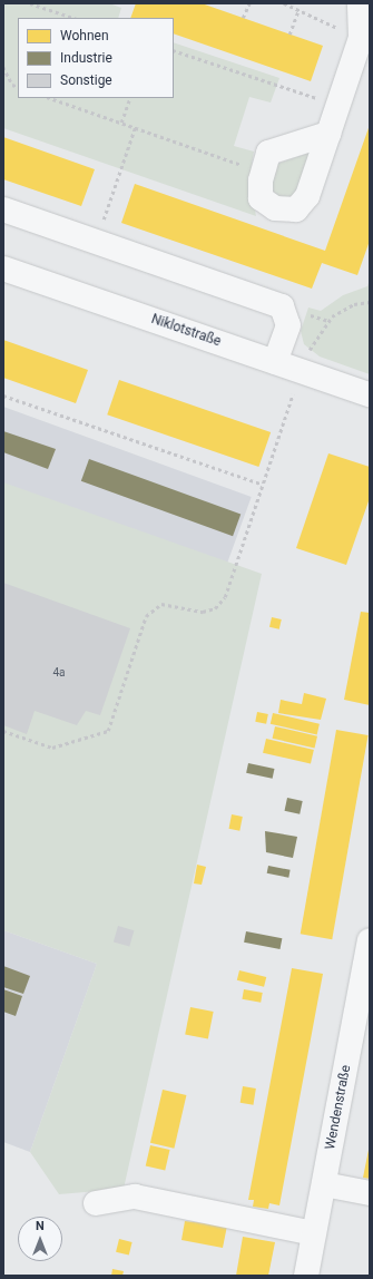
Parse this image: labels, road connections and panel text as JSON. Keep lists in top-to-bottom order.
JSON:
{
  "streets": {
    "street": ["Niklotstraße", "Wendenstraße"]
  },
  "house_numbers": ["4a"],
  "legend": ["Wohnen", "Industrie", "Sonstige"],
  "north": "top"
}
